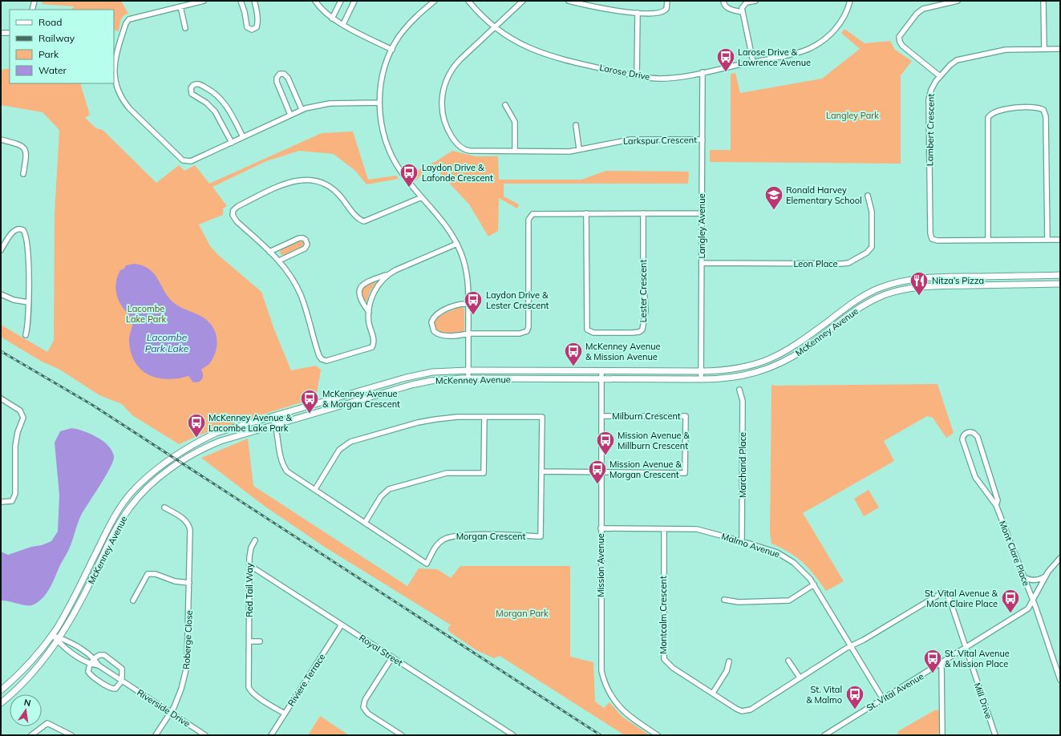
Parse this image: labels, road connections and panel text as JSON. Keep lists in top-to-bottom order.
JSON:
{
  "streets": {
    "main road": ["McKenney Avenue"],
    "street": [
      "Larose Drive",
      "Lambert Crescent",
      "Larkspur Crescent",
      "Langley Avenue",
      "Leon Place",
      "Lester Crescent",
      "Milburn Crescent",
      "Marchand Place",
      "Morgan Crescent",
      "Malmo Avenue",
      "Mont Clare Place",
      "Mission Avenue",
      "Red Tail Way",
      "Montcalm Crescent",
      "Roberge Close",
      "Royal Street",
      "Riviere Terrace",
      "St. Vital Avenue",
      "Mill Drive",
      "Riverside Drive"
    ]
  },
  "crossings": [
    ["Larose Drive", "Larkspur Crescent"],
    ["Larose Drive", "Langley Avenue"],
    ["Larkspur Crescent", "Langley Avenue"],
    ["Langley Avenue", "Leon Place"],
    ["Langley Avenue", "McKenney Avenue"],
    ["McKenney Avenue", "Morgan Crescent"],
    ["McKenney Avenue", "Mission Avenue"],
    ["McKenney Avenue", "Riverside Drive"],
    ["Milburn Crescent", "Mission Avenue"],
    ["Marchand Place", "Malmo Avenue"],
    ["Malmo Avenue", "Mission Avenue"],
    ["Malmo Avenue", "Montcalm Crescent"],
    ["Malmo Avenue", "St. Vital Avenue"],
    ["Malmo Avenue", "Mill Drive"],
    ["Mont Clare Place", "St. Vital Avenue"],
    ["Red Tail Way", "Royal Street"],
    ["Red Tail Way", "Riviere Terrace"],
    ["Montcalm Crescent", "Mill Drive"],
    ["Roberge Close", "Riverside Drive"],
    ["Royal Street", "Riviere Terrace"],
    ["St. Vital Avenue", "Mill Drive"]
  ],
  "water": ["Lacombe Park Lake"],
  "parks": ["Langley Park", "Lacombe Lake Park", "Morgan Park"],
  "places": {
    "bus stop": [
      "Larose Drive & Lawrence Avenue",
      "Laydon Drive & Lafonde Crescent",
      "Laydon Drive & Lester Crescent",
      "McKenney Avenue & Mission Avenue",
      "McKenney Avenue & Morgan Crescent",
      "McKenney Avenue & Lacombe Lake Park",
      "Mission Avenue & Millburn Crescent",
      "Mission Avenue & Morgan Crescent",
      "St. Vital Avenue & Mont Claire Place",
      "St. Vital Avenue & Mission Place",
      "St. Vital & Malmo"
    ],
    "school or university": ["Ronald Harvey Elementary School"],
    "restaurant": ["Nitza’s Pizza"]
  },
  "legend": [
    "Road",
    "Railway",
    "Park",
    "Water"
  ],
  "north": "top"
}
